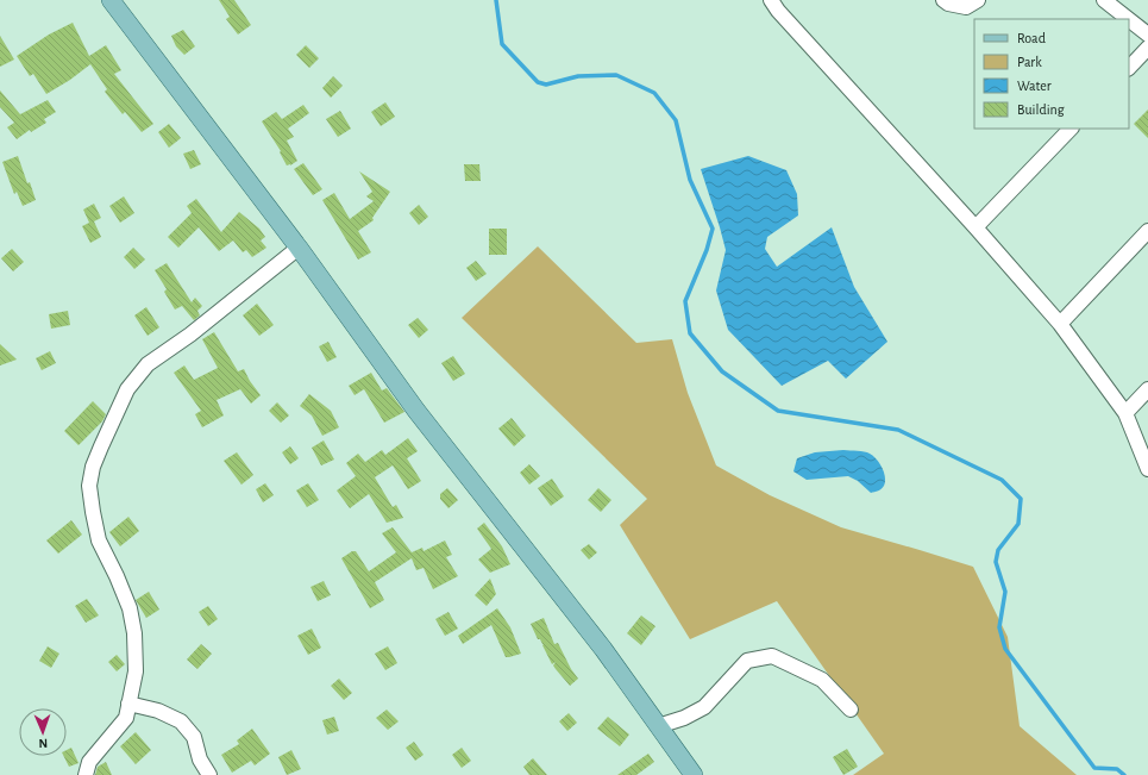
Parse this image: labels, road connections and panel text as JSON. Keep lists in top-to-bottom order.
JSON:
{
  "legend": [
    "Road",
    "Park",
    "Water",
    "Building"
  ],
  "north": "bottom"
}
